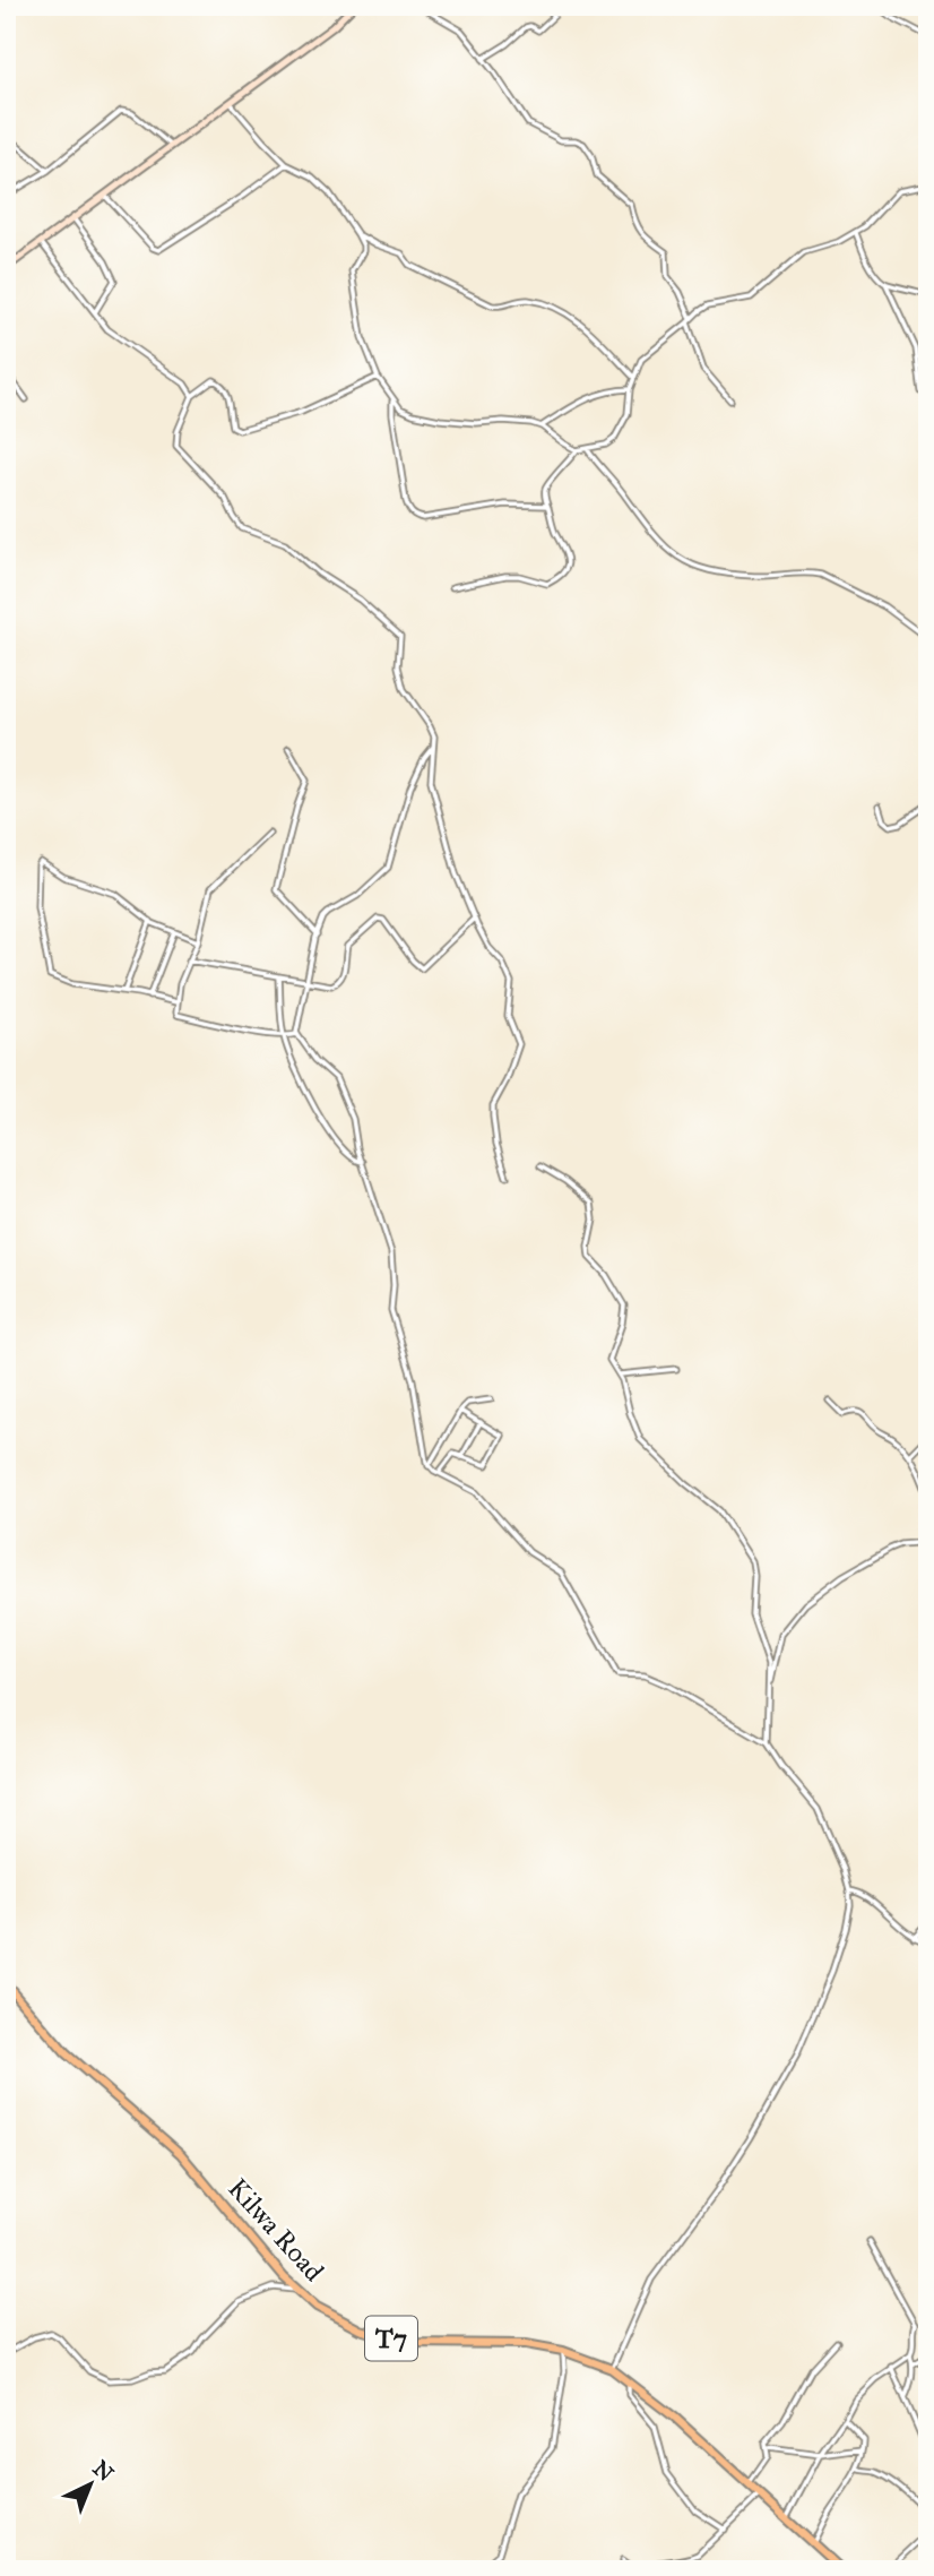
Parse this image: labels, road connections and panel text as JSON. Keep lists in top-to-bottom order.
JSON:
{
  "streets": {
    "highway": ["Kilwa Road", "T7"]
  },
  "north": "top right"
}
